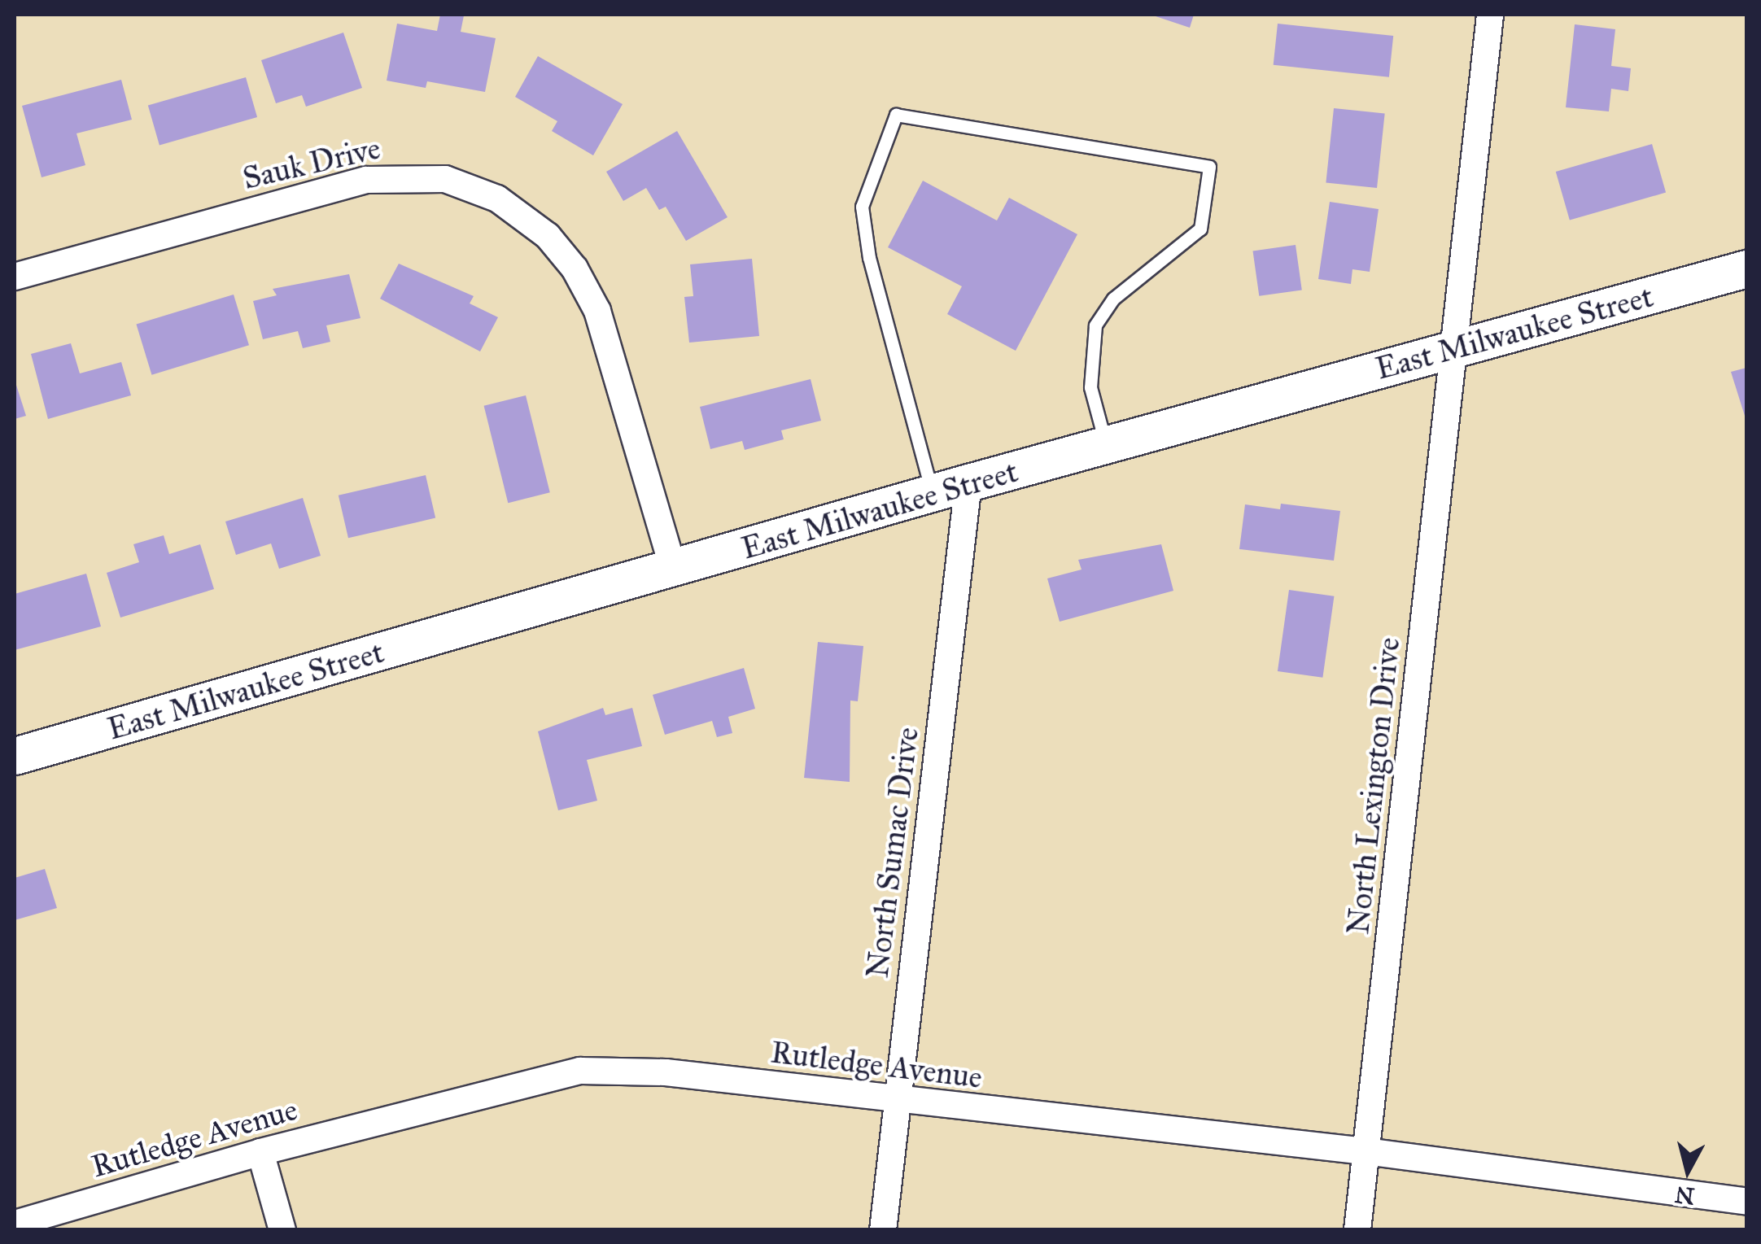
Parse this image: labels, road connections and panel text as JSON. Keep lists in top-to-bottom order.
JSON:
{
  "streets": {
    "main road": ["East Milwaukee Street"],
    "street": [
      "Sauk Drive",
      "North Lexington Drive",
      "North Sumac Drive",
      "Rutledge Avenue"
    ]
  },
  "crossings": [
    ["Sauk Drive", "East Milwaukee Street"],
    ["East Milwaukee Street", "North Lexington Drive"],
    ["East Milwaukee Street", "North Sumac Drive"],
    ["North Lexington Drive", "Rutledge Avenue"],
    ["North Sumac Drive", "Rutledge Avenue"]
  ],
  "north": "bottom"
}
